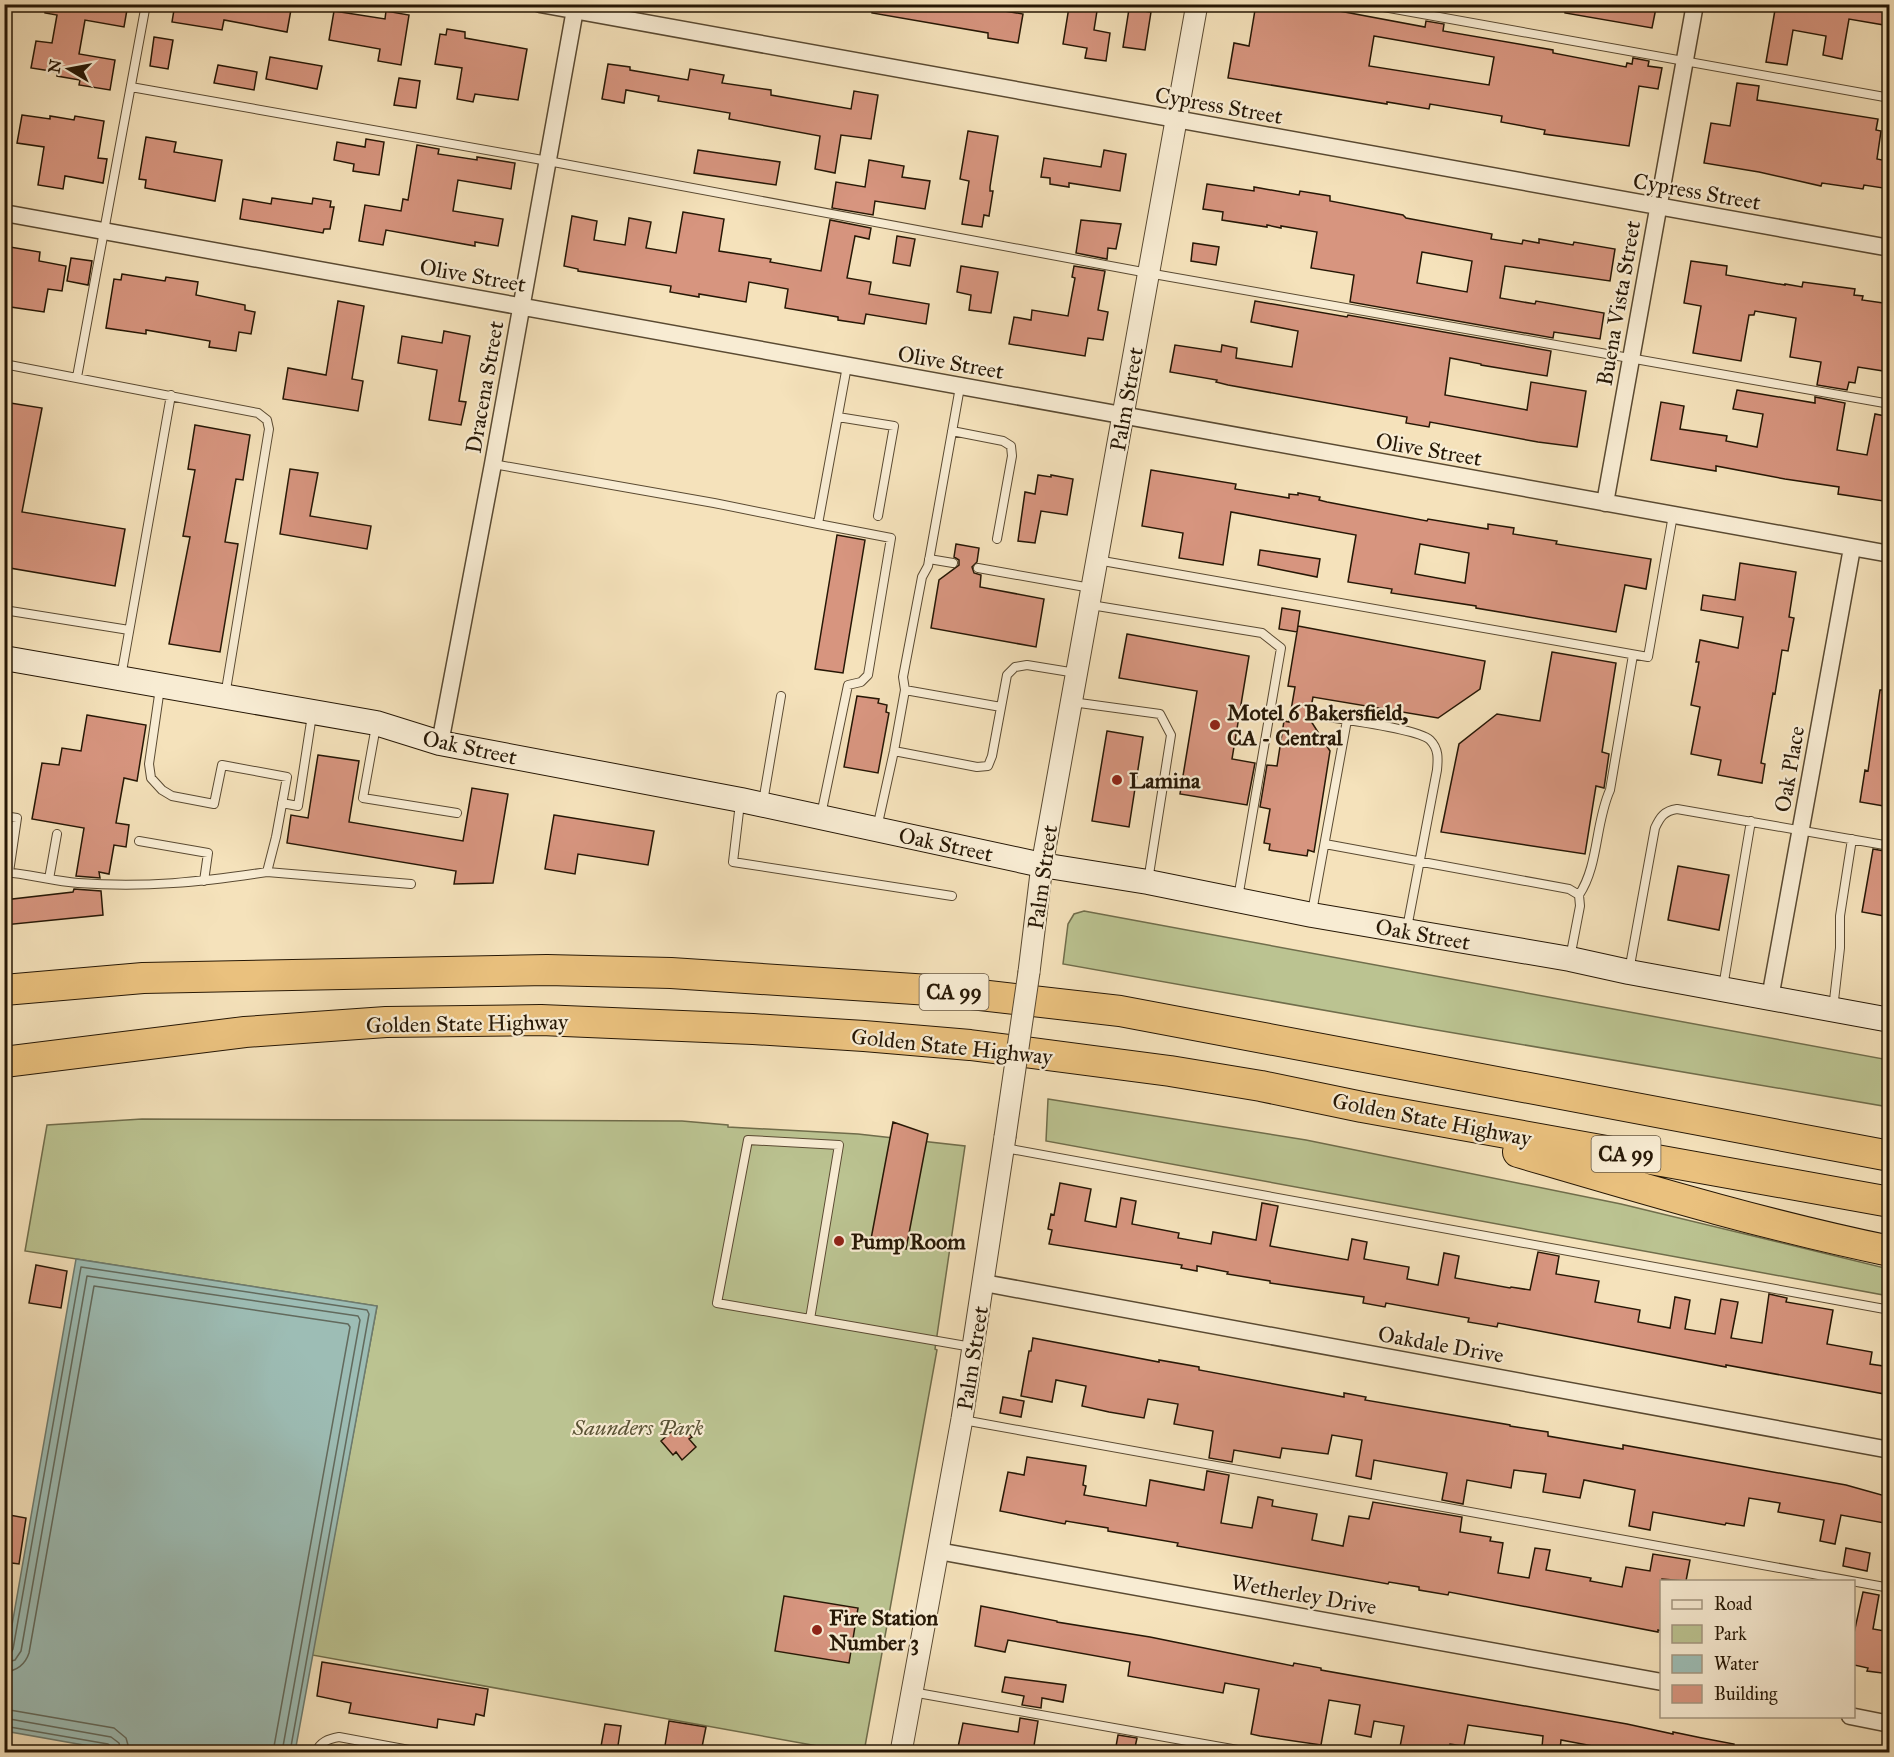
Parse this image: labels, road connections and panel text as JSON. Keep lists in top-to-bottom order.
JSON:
{
  "streets": {
    "highway": ["CA 99", "Golden State Highway"],
    "main road": ["Oak Street"],
    "street": [
      "Cypress Street",
      "Olive Street",
      "Buena Vista Street",
      "Dracena Street",
      "Palm Street",
      "Oak Place",
      "Oakdale Drive",
      "Wetherley Drive"
    ]
  },
  "crossings": [
    ["Cypress Street", "Buena Vista Street"],
    ["Cypress Street", "Dracena Street"],
    ["Cypress Street", "Palm Street"],
    ["Olive Street", "Buena Vista Street"],
    ["Olive Street", "Dracena Street"],
    ["Olive Street", "Palm Street"],
    ["Olive Street", "Oak Place"],
    ["Dracena Street", "Oak Street"],
    ["Palm Street", "Oak Street"],
    ["Palm Street", "Oakdale Drive"],
    ["Palm Street", "Wetherley Drive"],
    ["Oak Street", "Oak Place"]
  ],
  "parks": ["Saunders Park"],
  "places": [
    "Motel 6 Bakersfield, CA - Central",
    "Lamina",
    "Pump Room",
    "Fire Station Number 3"
  ],
  "legend": [
    "Road",
    "Park",
    "Water",
    "Building"
  ],
  "north": "left"
}
